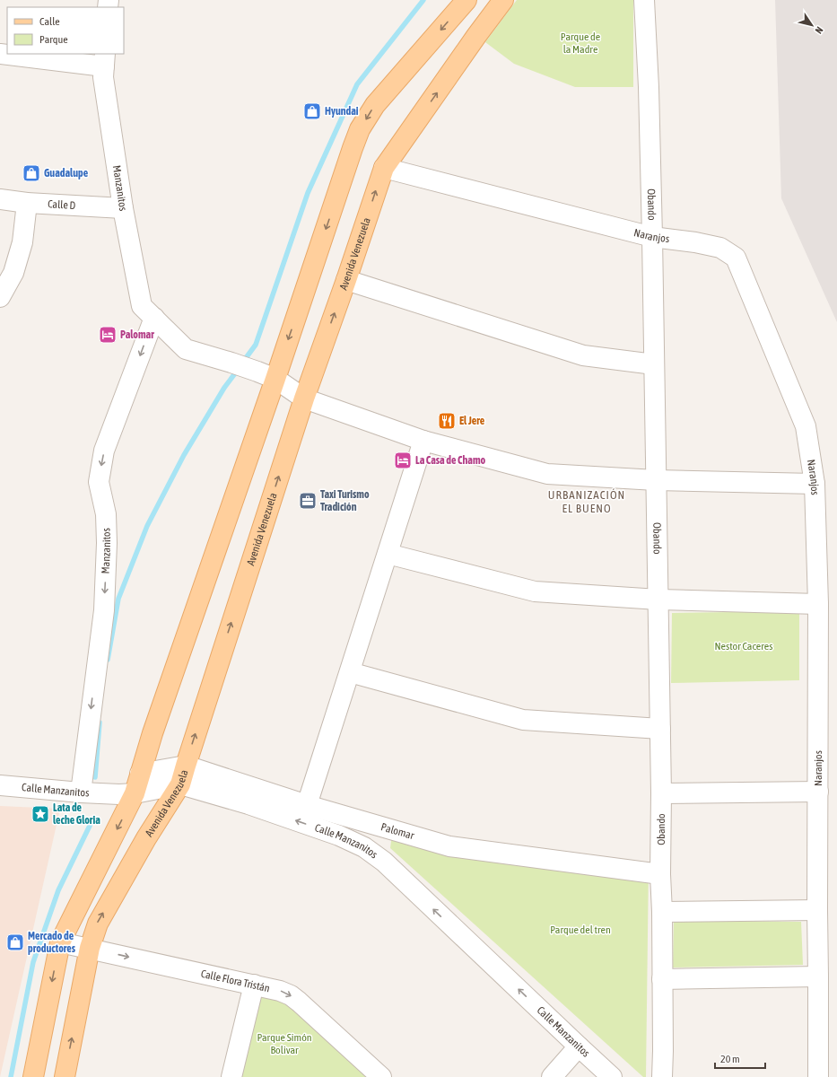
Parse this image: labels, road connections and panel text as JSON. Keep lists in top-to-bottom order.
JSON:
{
  "streets": {
    "main road": ["Avenida Venezuela"],
    "street": [
      "Manzanitos",
      "Calle D",
      "Obando",
      "Naranjos",
      "Calle Manzanitos",
      "Palomar",
      "Calle Flora Tristán"
    ]
  },
  "crossings": [
    ["Manzanitos", "Calle D"],
    ["Manzanitos", "Obando"],
    ["Manzanitos", "Naranjos"],
    ["Manzanitos", "Avenida Venezuela"],
    ["Manzanitos", "Calle Manzanitos"],
    ["Obando", "Naranjos"],
    ["Obando", "Palomar"],
    ["Naranjos", "Avenida Venezuela"],
    ["Avenida Venezuela", "Calle Manzanitos"],
    ["Avenida Venezuela", "Palomar"],
    ["Avenida Venezuela", "Calle Flora Tristán"]
  ],
  "one_way": ["Calle Manzanitos", "Calle Flora Tristán"],
  "districts": ["URBANIZACIÓN EL BUENO"],
  "parks": [
    "Parque de la Madre",
    "Nestor Caceres",
    "Parque del tren",
    "Parque Simón Bolivar"
  ],
  "places": {
    "shop": ["Hyundai", "Guadalupe", "Mercado de productores"],
    "hotel": ["Palomar", "La Casa de Chamo"],
    "restaurant": ["El Jere"],
    "office": ["Taxi Turismo Tradición"],
    "place": ["Lata de leche Gloria"]
  },
  "legend": ["Calle", "Parque"],
  "scale_bar": "20 m",
  "north": "bottom right"
}
